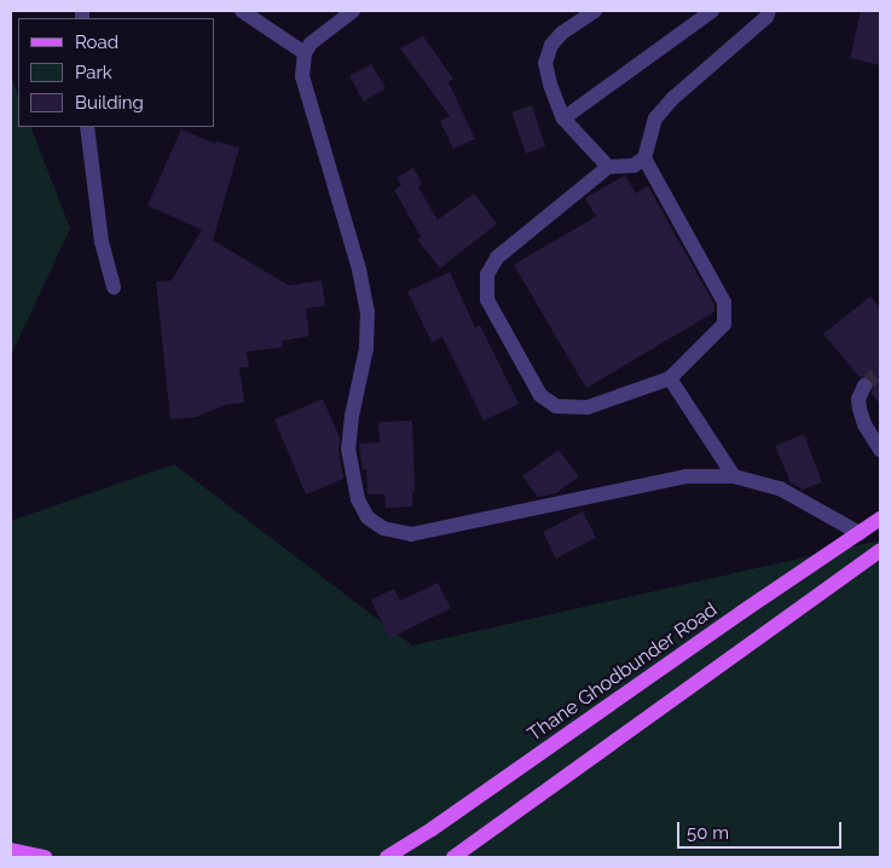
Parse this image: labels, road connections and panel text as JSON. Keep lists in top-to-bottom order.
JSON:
{
  "streets": {
    "main road": ["Thane Ghodbunder Road"]
  },
  "legend": ["Road", "Park", "Building"],
  "scale_bar": "50 m"
}
